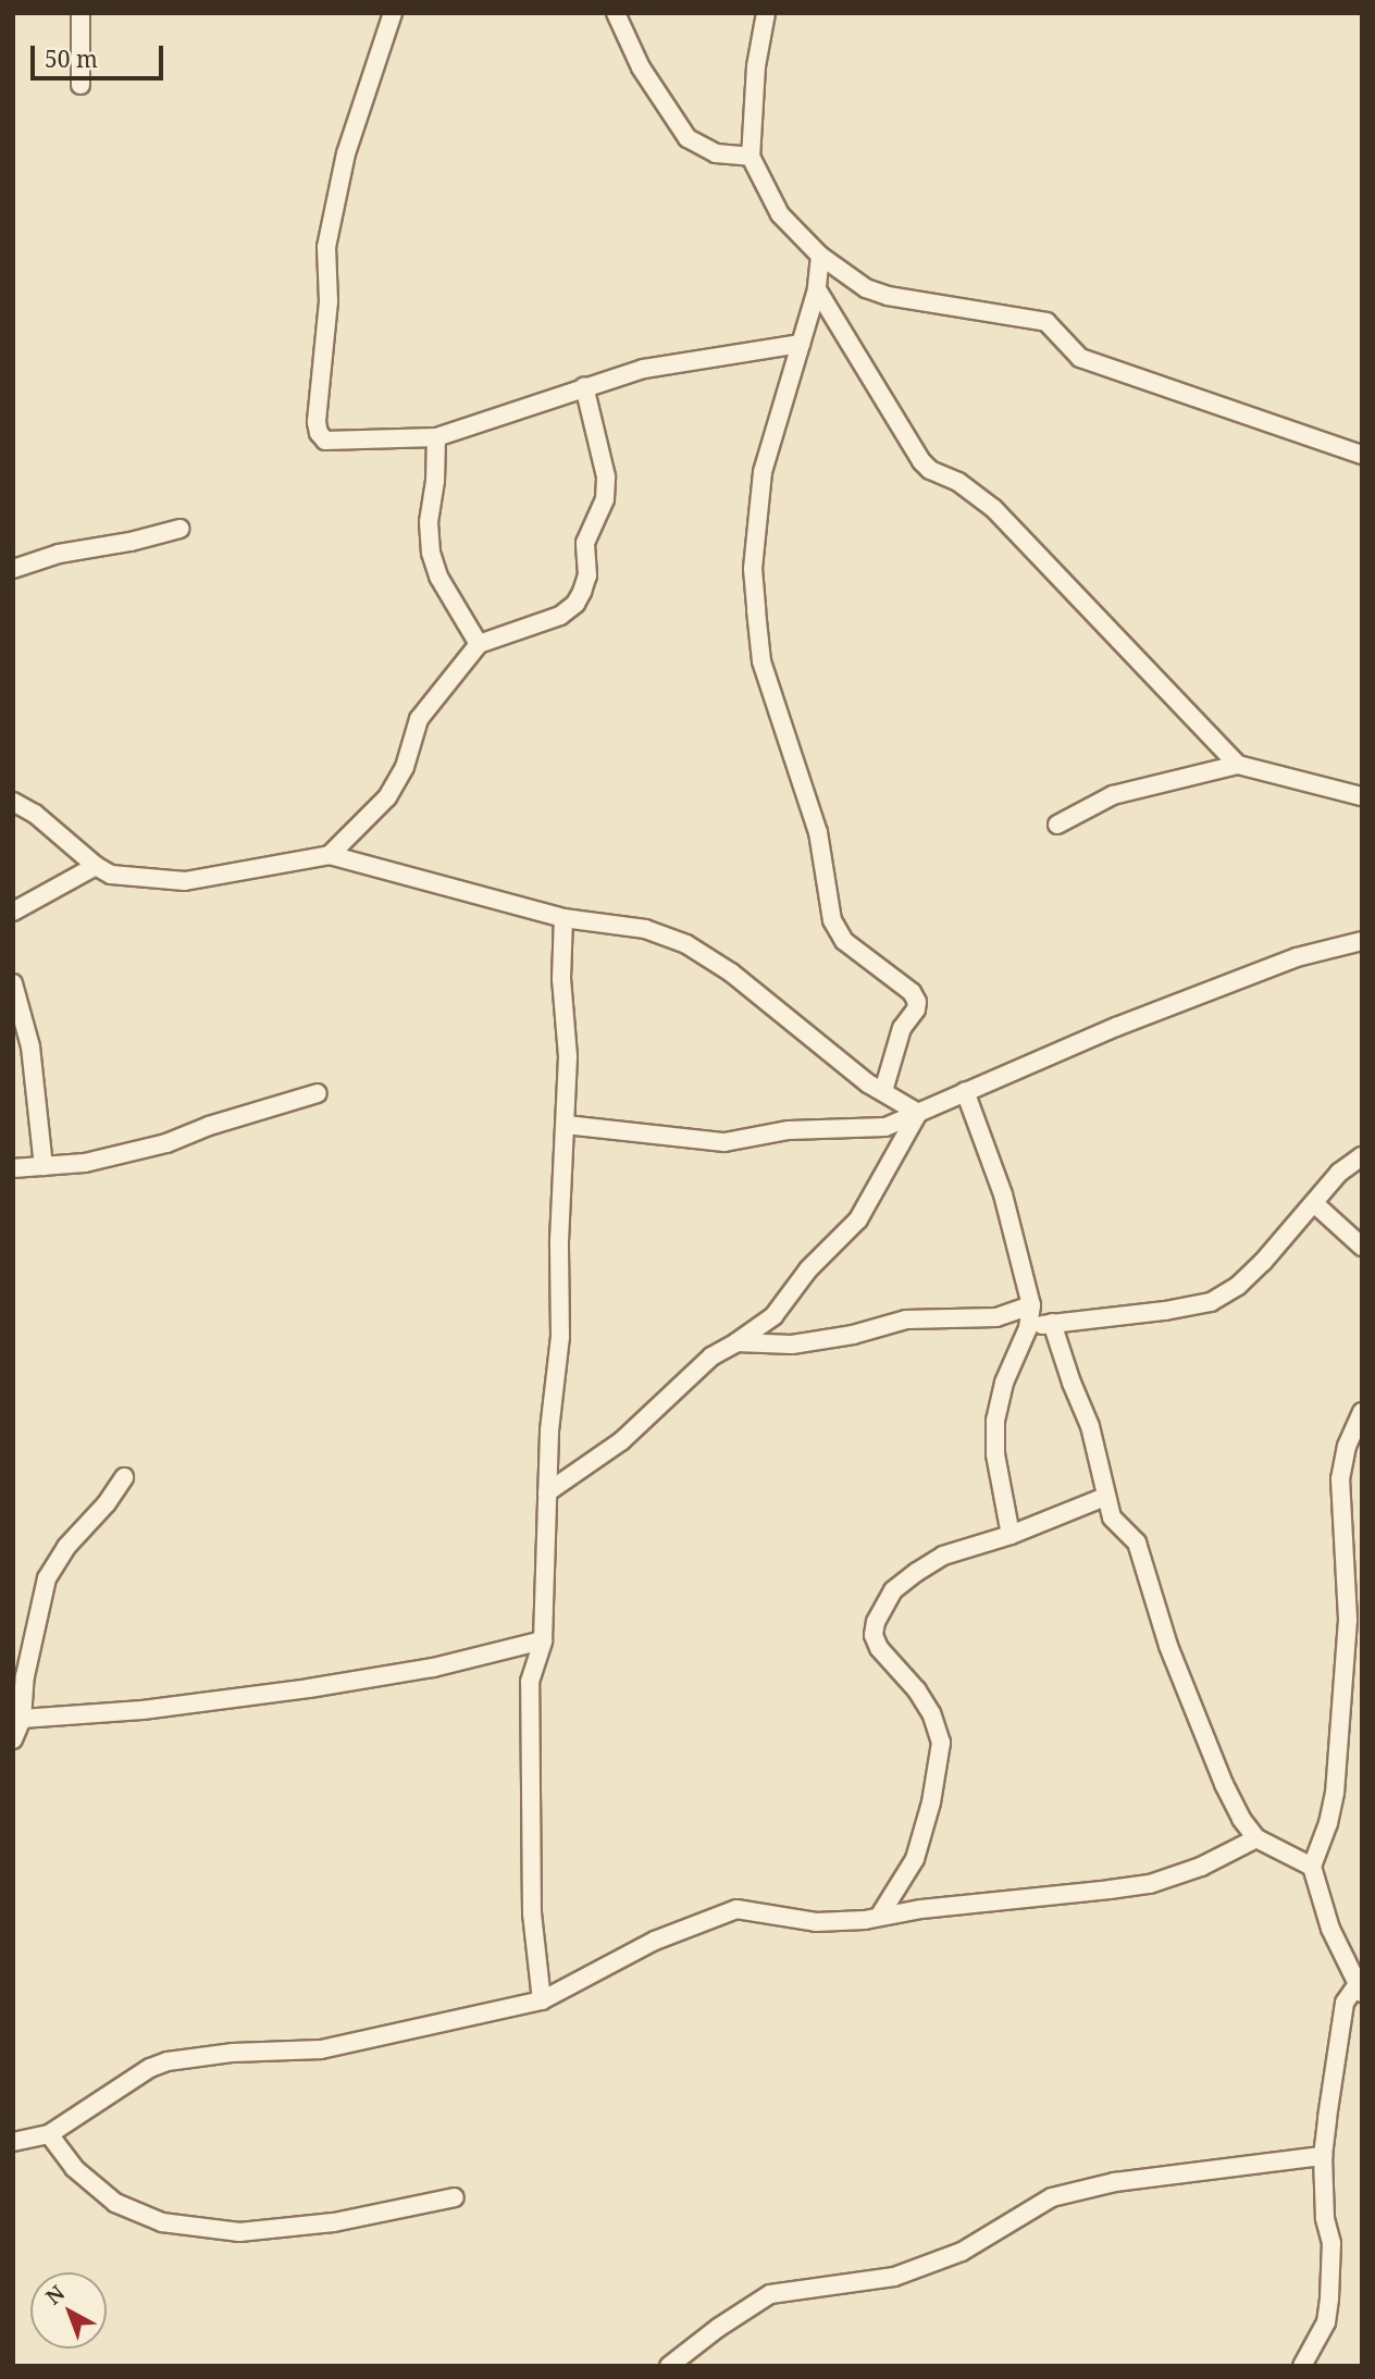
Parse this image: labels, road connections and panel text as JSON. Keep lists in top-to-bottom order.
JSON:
{
  "scale_bar": "50 m",
  "north": "top left"
}
